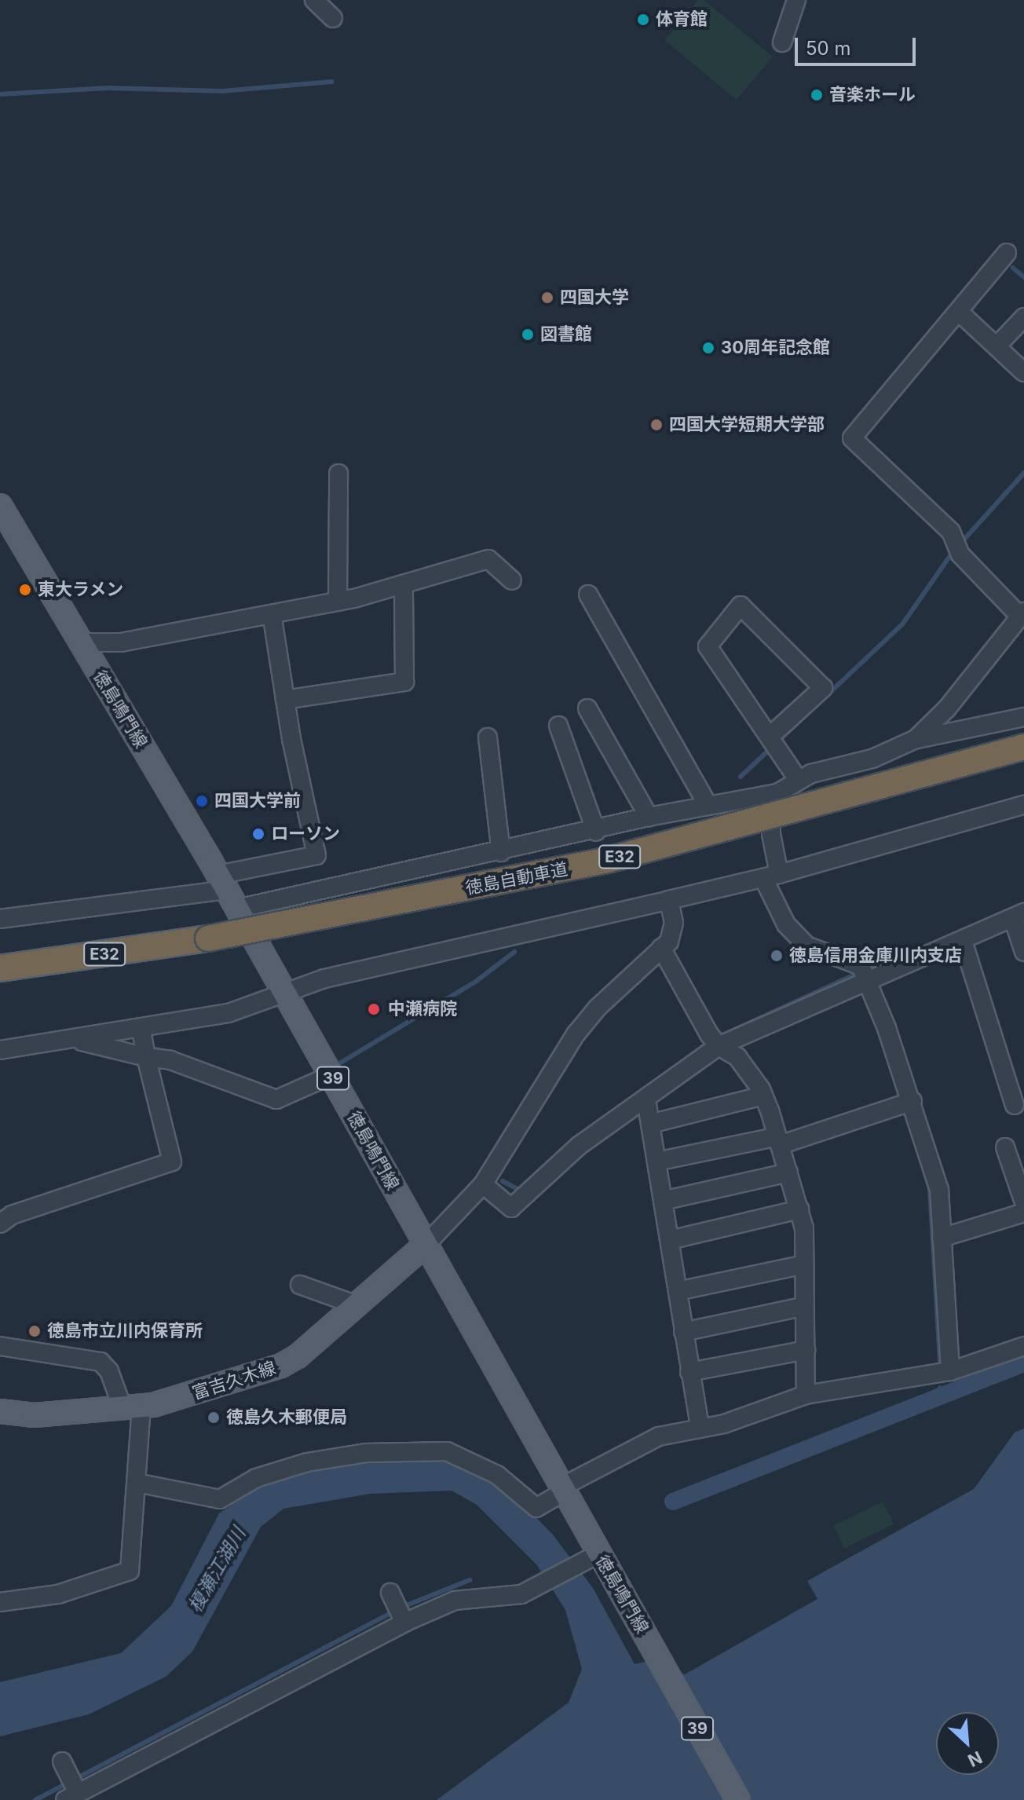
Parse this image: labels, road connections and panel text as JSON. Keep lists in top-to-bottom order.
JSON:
{
  "streets": {
    "highway": ["E32", "徳島自動車道"],
    "main road": ["徳島鳴門線", "39", "富吉久木線"]
  },
  "crossings": [
    ["徳島鳴門線", "富吉久木線"]
  ],
  "water": ["榎瀬江湖川"],
  "places": [
    "体育館",
    "音楽ホール",
    "四国大学",
    "図書館",
    "30周年記念館",
    "四国大学短期大学部",
    "東大ラメン",
    "四国大学前",
    "ローソン",
    "徳島信用金庫川内支店",
    "中瀬病院",
    "徳島市立川内保育所",
    "徳島久木郵便局"
  ],
  "scale_bar": "50 m",
  "north": "bottom right"
}
